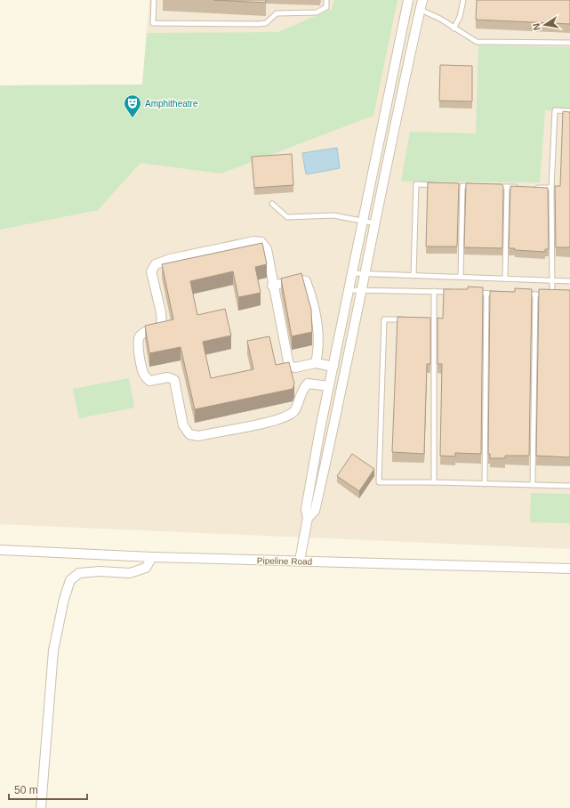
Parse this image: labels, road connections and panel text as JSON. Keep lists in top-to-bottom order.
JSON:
{
  "streets": {
    "street": ["Pipeline Road"]
  },
  "places": {
    "theatre": ["Amphitheatre"]
  },
  "scale_bar": "50 m",
  "north": "left"
}
